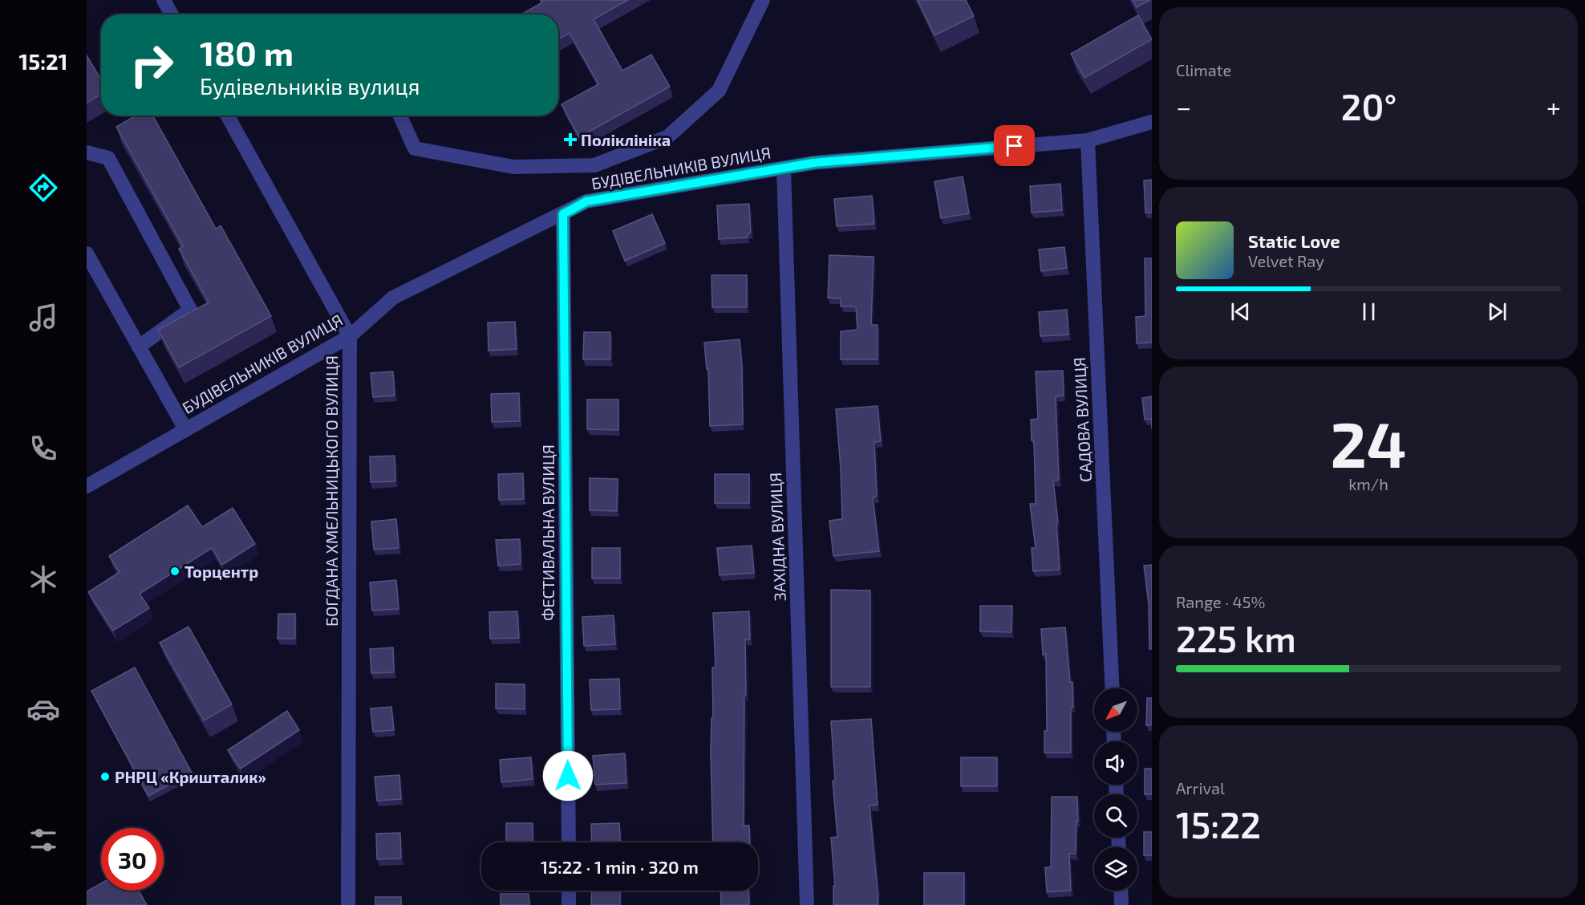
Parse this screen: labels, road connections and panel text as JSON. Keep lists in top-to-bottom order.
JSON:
{
  "streets": {
    "street": [
      "БУДІВЕЛЬНИКІВ ВУЛИЦЯ",
      "САДОВА ВУЛИЦЯ",
      "БОГДАНА ХМЕЛЬНИЦЬКОГО ВУЛИЦЯ",
      "ФЕСТИВАЛЬНА ВУЛИЦЯ",
      "ЗАХІДНА ВУЛИЦЯ"
    ]
  },
  "crossings": [
    ["БУДІВЕЛЬНИКІВ ВУЛИЦЯ", "САДОВА ВУЛИЦЯ"],
    ["БУДІВЕЛЬНИКІВ ВУЛИЦЯ", "БОГДАНА ХМЕЛЬНИЦЬКОГО ВУЛИЦЯ"],
    ["БУДІВЕЛЬНИКІВ ВУЛИЦЯ", "ФЕСТИВАЛЬНА ВУЛИЦЯ"],
    ["БУДІВЕЛЬНИКІВ ВУЛИЦЯ", "ЗАХІДНА ВУЛИЦЯ"]
  ],
  "places": {
    "health": ["Поліклініка"],
    "other": ["Торцентр", "РНРЦ «Кришталик»"]
  },
  "north": "bottom left",
  "page": {
    "tabs": "15:21",
    "tile": [
      "Climate",
      ["24", "km/h"],
      ["Range · 45%", "225 km"],
      ["Arrival", "15:22"]
    ],
    "turn": ["180 m", "Будівельників вулиця"],
    "heat": ["−", "20°", "+"],
    "song": ["Static Love", "Velvet Ray"],
    "limit": "30",
    "trip": "15:22 · 1 min · 320 m"
  }
}
